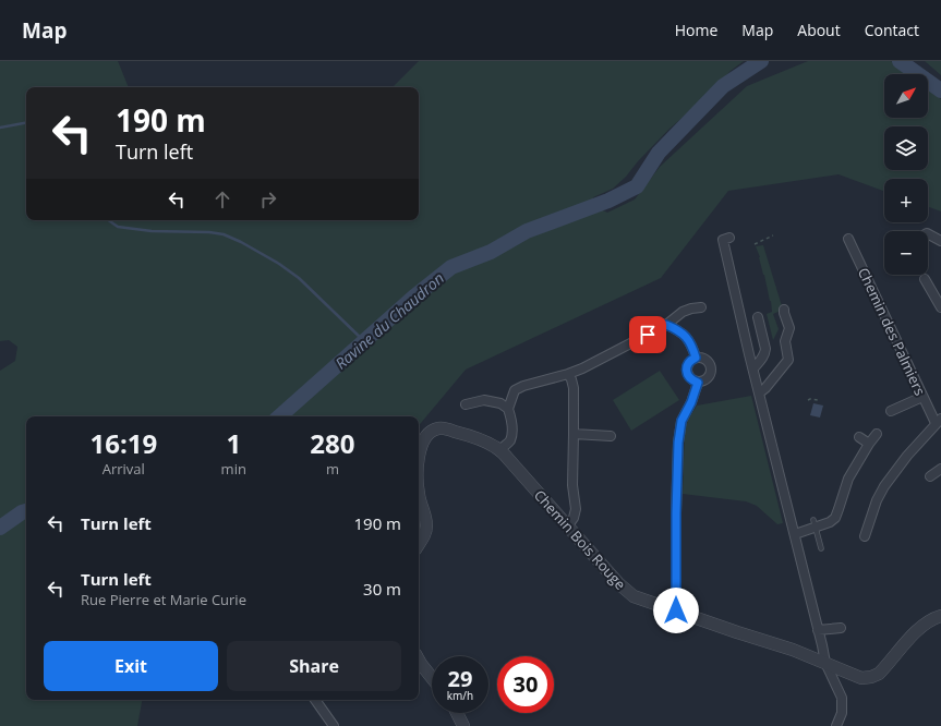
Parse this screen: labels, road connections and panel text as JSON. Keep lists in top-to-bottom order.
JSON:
{
  "streets": {
    "street": ["Chemin des Palmiers", "Chemin Bois Rouge"]
  },
  "water": ["Ravine du Chaudron"],
  "north": "top right",
  "page": {
    "header": "Map",
    "nav": [
      "Home",
      "Map",
      "About",
      "Contact"
    ],
    "map_buttons": ["+", "−"],
    "turn": ["190 m", "Turn left"],
    "eta": [
      "16:19",
      "Arrival",
      "1",
      "min",
      "280",
      "m"
    ],
    "list": [
      {
        "name": "Turn left",
        "value": "190 m"
      },
      {
        "name": "Turn left",
        "note": "Rue Pierre et Marie Curie",
        "value": "30 m"
      }
    ],
    "buttons": ["Exit", "Share"],
    "speed": "29 km/h",
    "limit": "30"
  }
}
